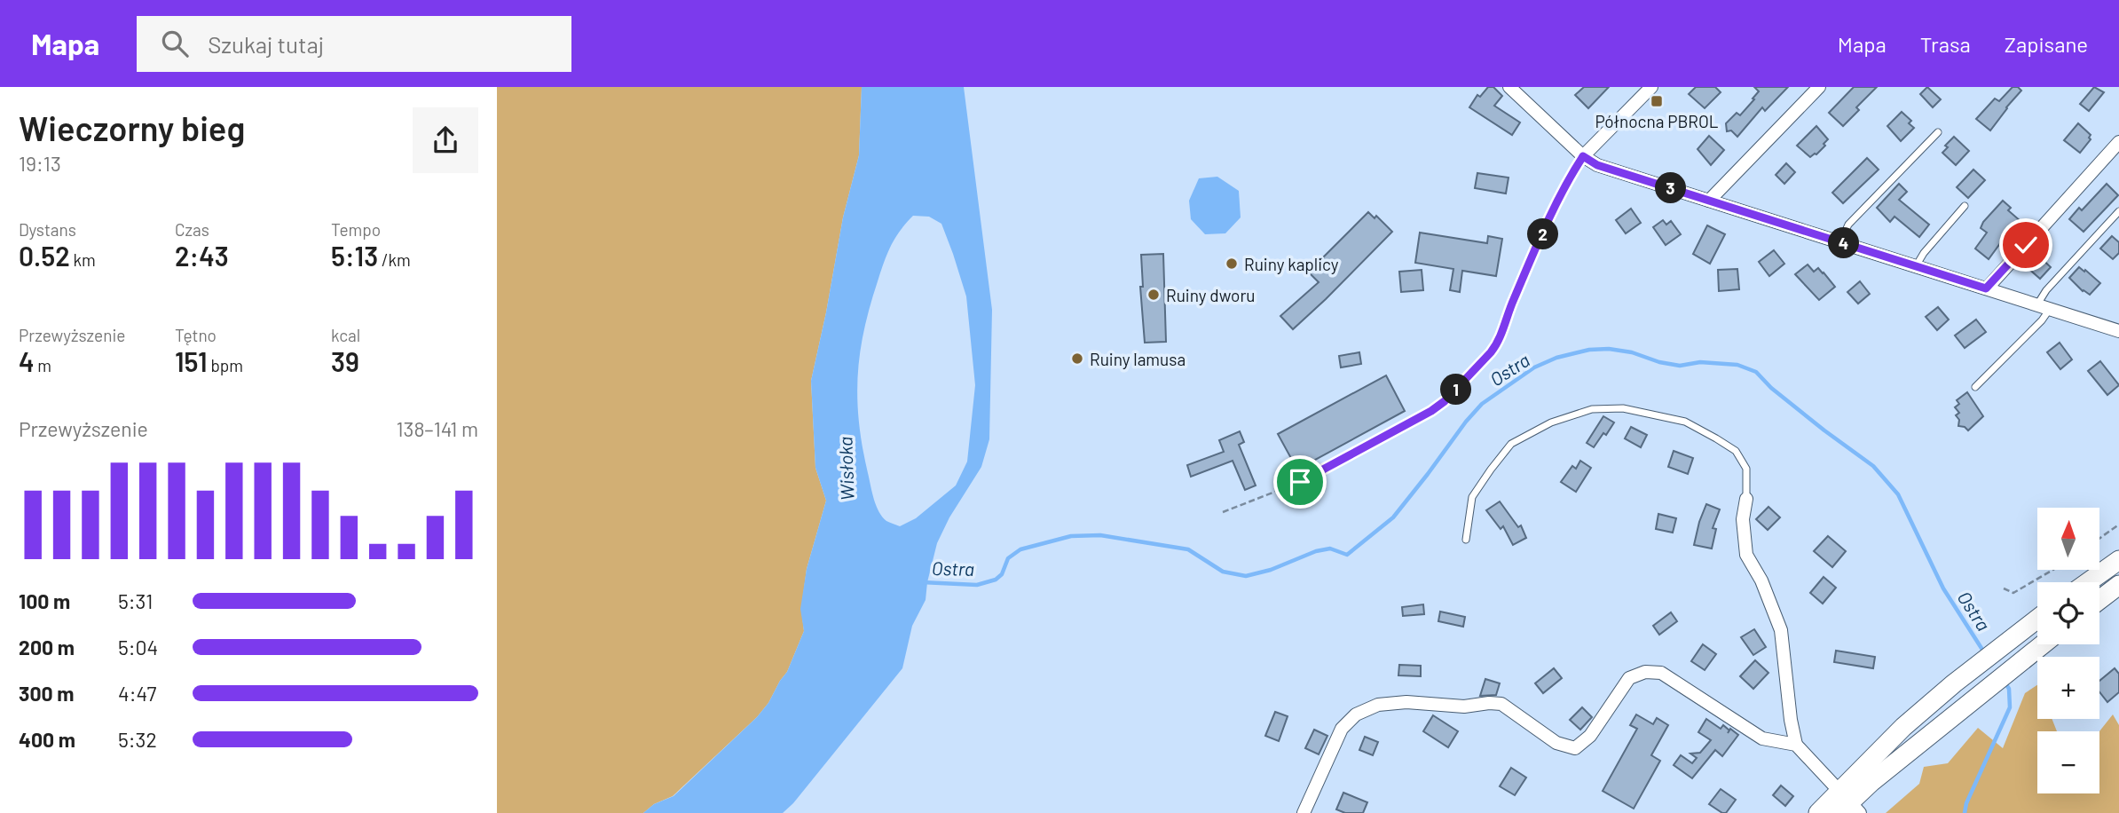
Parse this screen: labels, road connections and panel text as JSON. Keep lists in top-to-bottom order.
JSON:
{
  "water": ["Ostra", "Wisłoka"],
  "places": {
    "transit": ["Północna PBROL"],
    "other": ["Ruiny kaplicy", "Ruiny dworu", "Ruiny lamusa"]
  },
  "north": "top",
  "page": {
    "header": "Mapa",
    "search": "Szukaj tutaj",
    "nav": ["Mapa", "Trasa", "Zapisane"],
    "heading": ["Wieczorny bieg", "19:13"],
    "pins": [
      "3",
      "2",
      "4",
      "1"
    ],
    "stats": [
      ["Dystans", "0.52 km"],
      ["Czas", "2:43"],
      ["Tempo", "5:13 /km"],
      ["Przewyższenie", "4 m"],
      ["Tętno", "151 bpm"],
      ["kcal", "39"]
    ],
    "chart": ["Przewyższenie", "138–141 m"],
    "map_buttons": ["+", "−"],
    "list": [
      {
        "name": "100 m",
        "note": "5:31"
      },
      {
        "name": "200 m",
        "note": "5:04"
      },
      {
        "name": "300 m",
        "note": "4:47"
      },
      {
        "name": "400 m",
        "note": "5:32"
      }
    ]
  }
}
